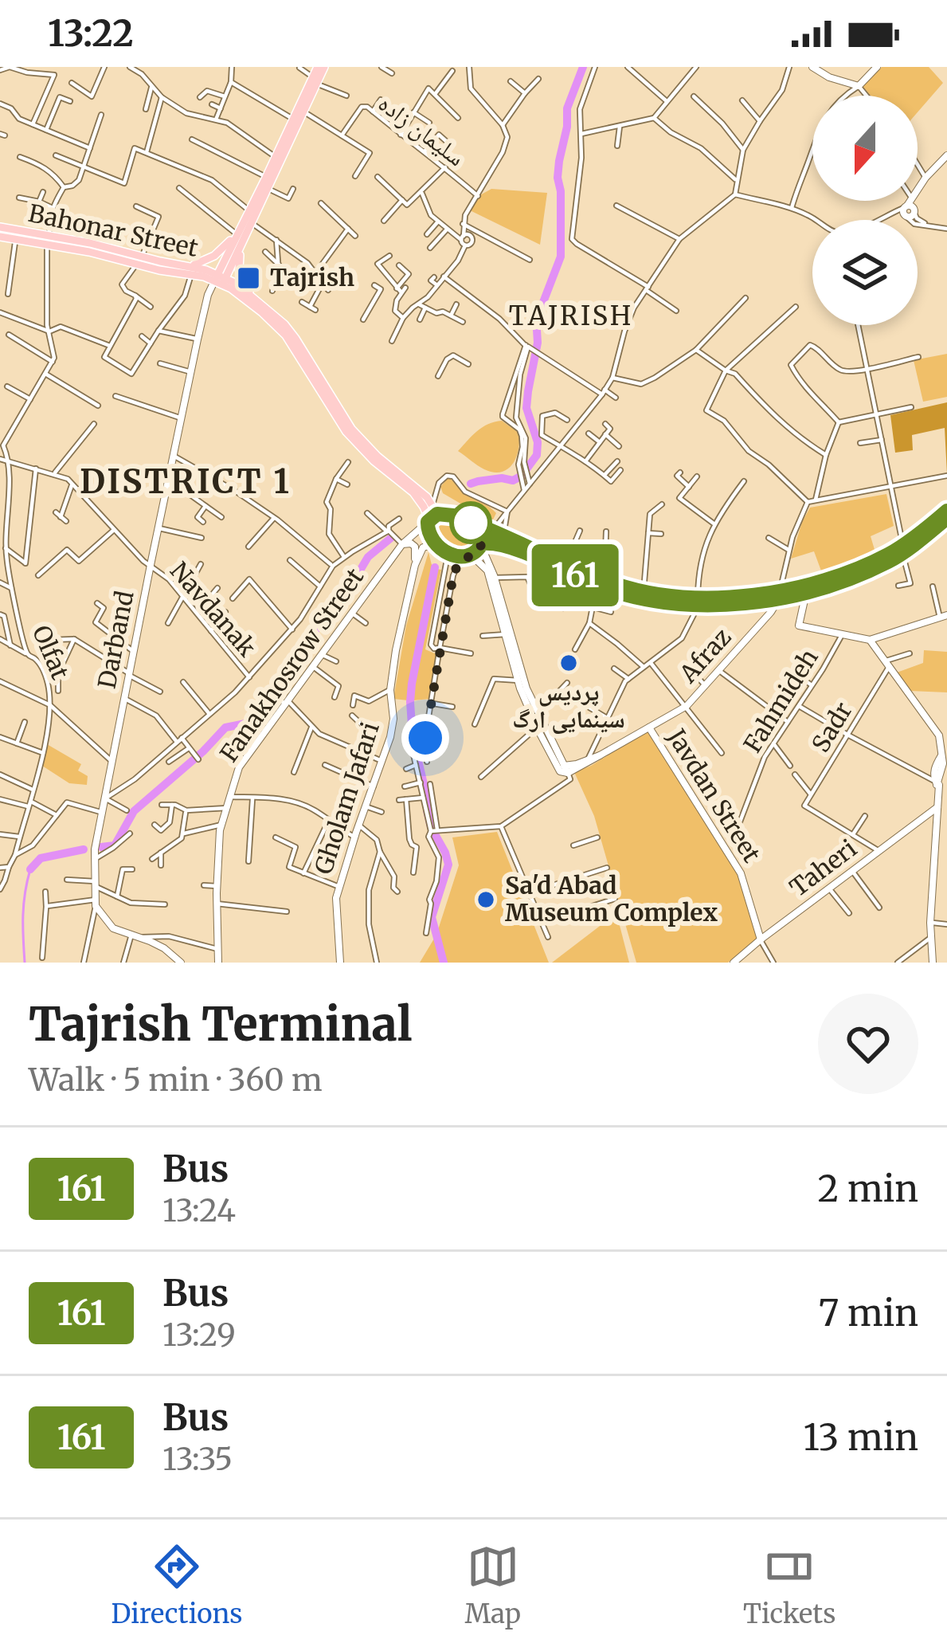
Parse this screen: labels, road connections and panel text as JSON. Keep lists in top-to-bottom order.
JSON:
{
  "streets": {
    "main road": ["Bahonar Street"],
    "street": [
      "سلیمان زاده",
      "Navdanak",
      "Darband",
      "Olfat",
      "Afraz",
      "Fanakhosrow Street",
      "Fahmideh",
      "Sadr",
      "Javdan Street",
      "Gholam Jafari",
      "Taheri"
    ]
  },
  "crossings": [
    ["Bahonar Street", "Darband"],
    ["Navdanak", "Darband"],
    ["Navdanak", "Olfat"],
    ["Afraz", "Javdan Street"],
    ["Javdan Street", "Taheri"]
  ],
  "districts": ["TAJRISH", "DISTRICT 1"],
  "places": {
    "transit": ["Tajrish"],
    "other": ["پردیس سینمایی ارگ", "Sa'd Abad Museum Complex"]
  },
  "lines": ["bus line 161"],
  "north": "bottom",
  "page": {
    "status": "13:22",
    "on_map": "161",
    "heading": ["Tajrish Terminal", "Walk · 5 min · 360 m"],
    "list": [
      {
        "mark": "161",
        "name": "Bus",
        "note": "13:24",
        "value": "2 min"
      },
      {
        "mark": "161",
        "name": "Bus",
        "note": "13:29",
        "value": "7 min"
      },
      {
        "mark": "161",
        "name": "Bus",
        "note": "13:35",
        "value": "13 min"
      }
    ],
    "tabs": ["Directions", "Map", "Tickets"]
  }
}
